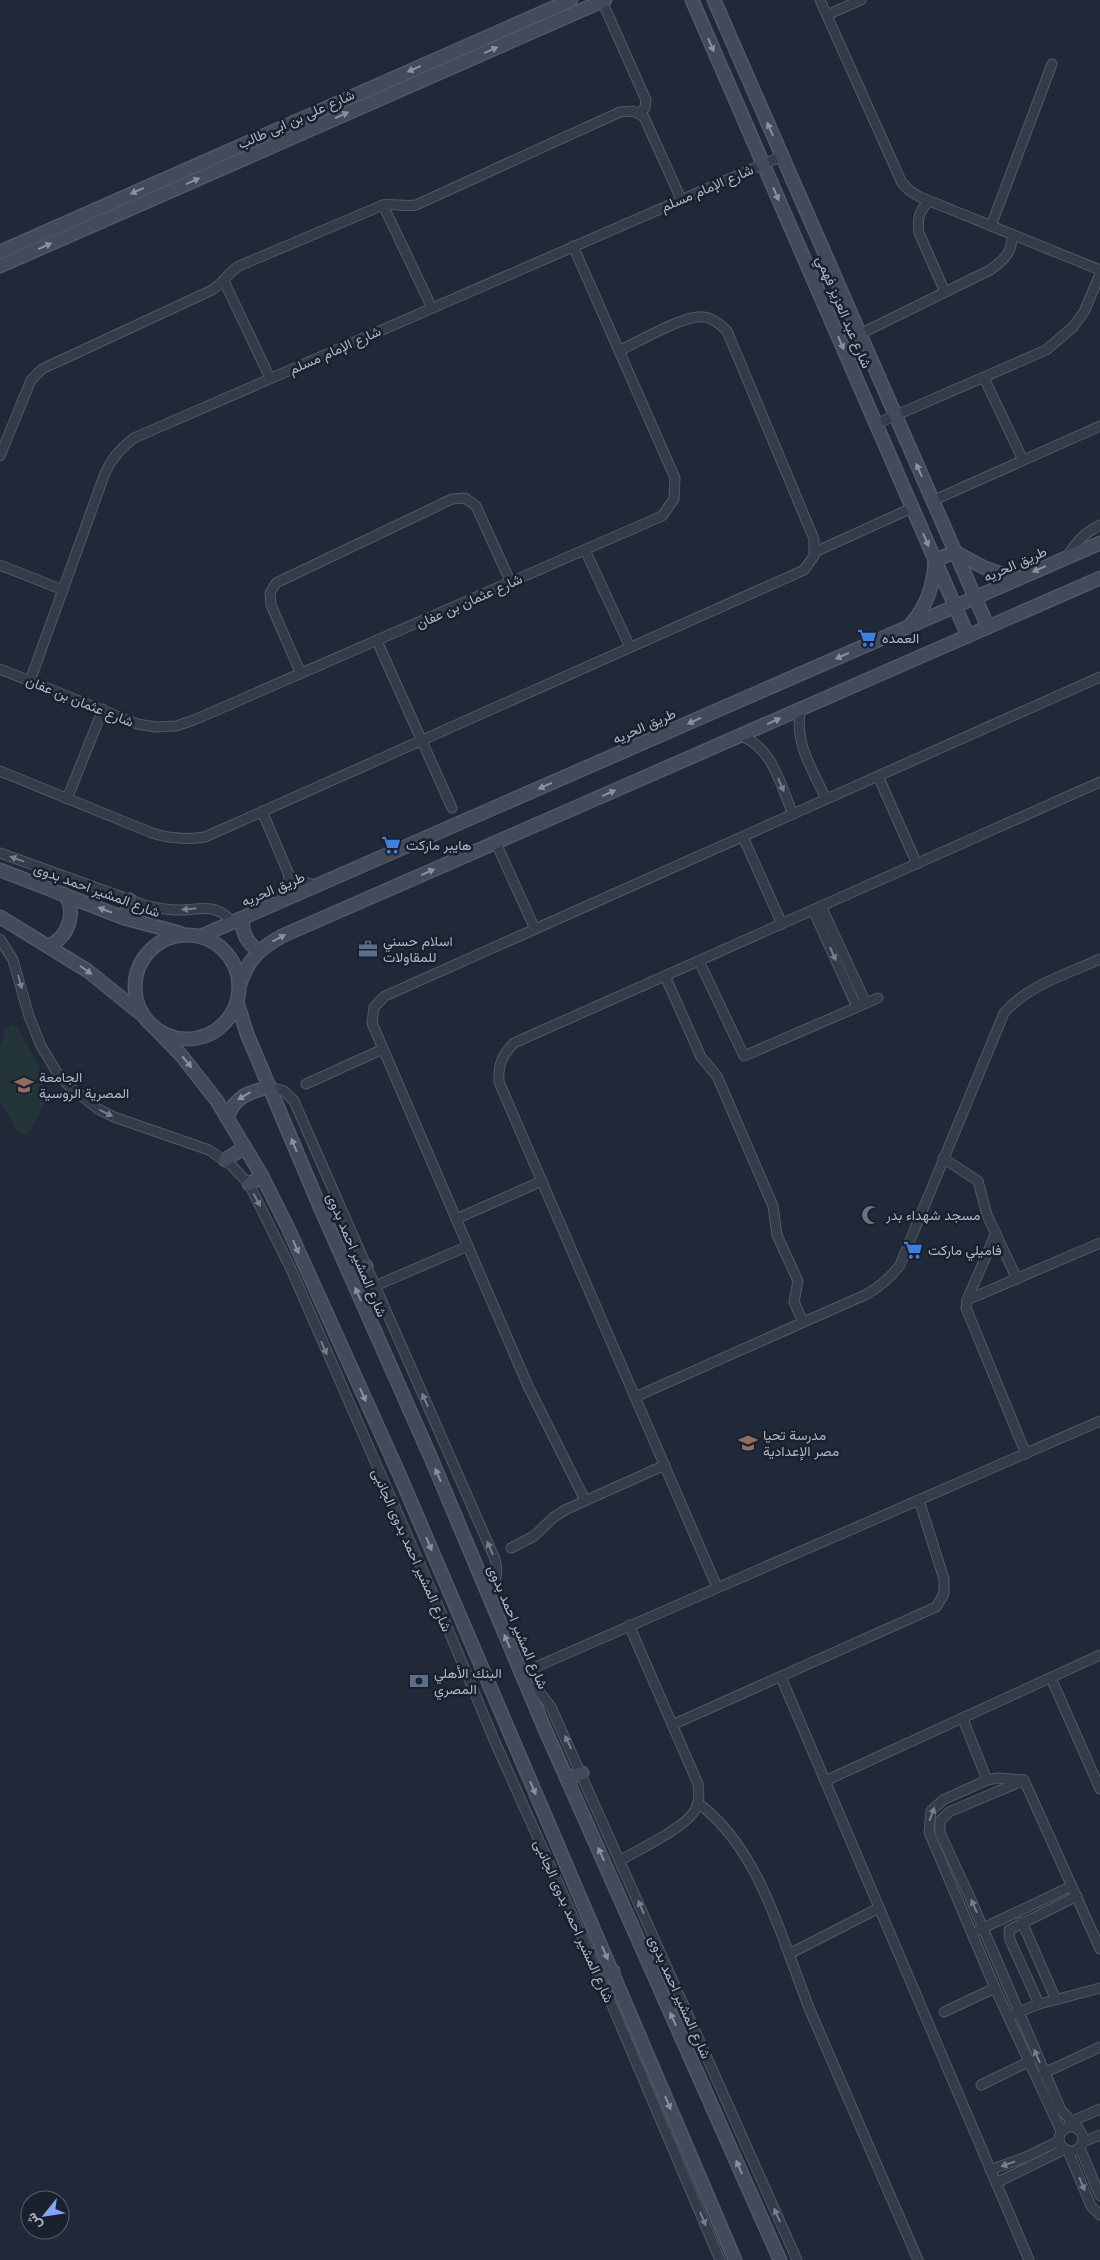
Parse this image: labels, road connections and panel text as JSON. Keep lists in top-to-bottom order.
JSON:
{
  "streets": {
    "street": [
      "شارع على بن ابى طالب",
      "شارع الإمام مسلم",
      "شارع عبد العزيز فهمي",
      "طريق الحريه",
      "شارع عثمان بن عفان",
      "شارع المشير احمد بدوى",
      "شارع المشير احمد بدوى الجانبى"
    ]
  },
  "crossings": [
    ["شارع الإمام مسلم", "شارع عبد العزيز فهمي"],
    ["شارع الإمام مسلم", "شارع عثمان بن عفان"],
    ["شارع عبد العزيز فهمي", "طريق الحريه"],
    ["طريق الحريه", "شارع المشير احمد بدوى"]
  ],
  "places": {
    "supermarket": ["العمده", "هايبر ماركت", "فاميلي ماركت"],
    "office": ["اسلام حسني للمقاولات"],
    "school or university": ["الجامعة المصرية الروسية", "مدرسة تحيا مصر الإعدادية"],
    "mosque": ["مسجد شهداء بدر"],
    "bank": ["البنك الأهلي المصري"]
  },
  "north": "bottom left"
}
